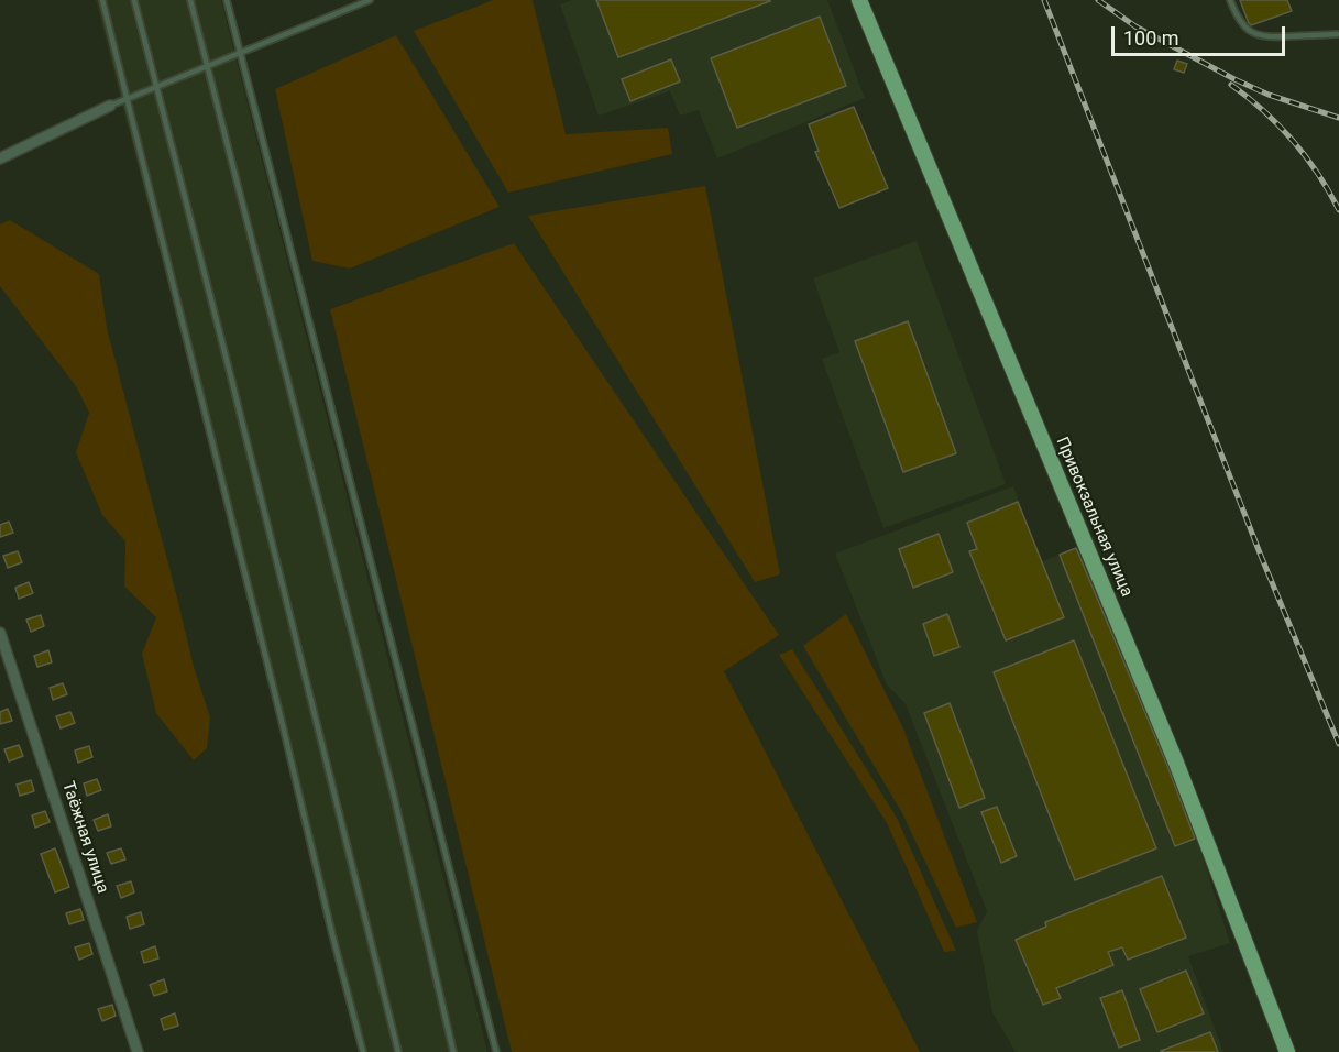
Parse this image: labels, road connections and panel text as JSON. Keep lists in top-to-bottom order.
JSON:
{
  "streets": {
    "main road": ["Привокзальная улица"],
    "street": ["Таёжная улица"]
  },
  "scale_bar": "100 m"
}
